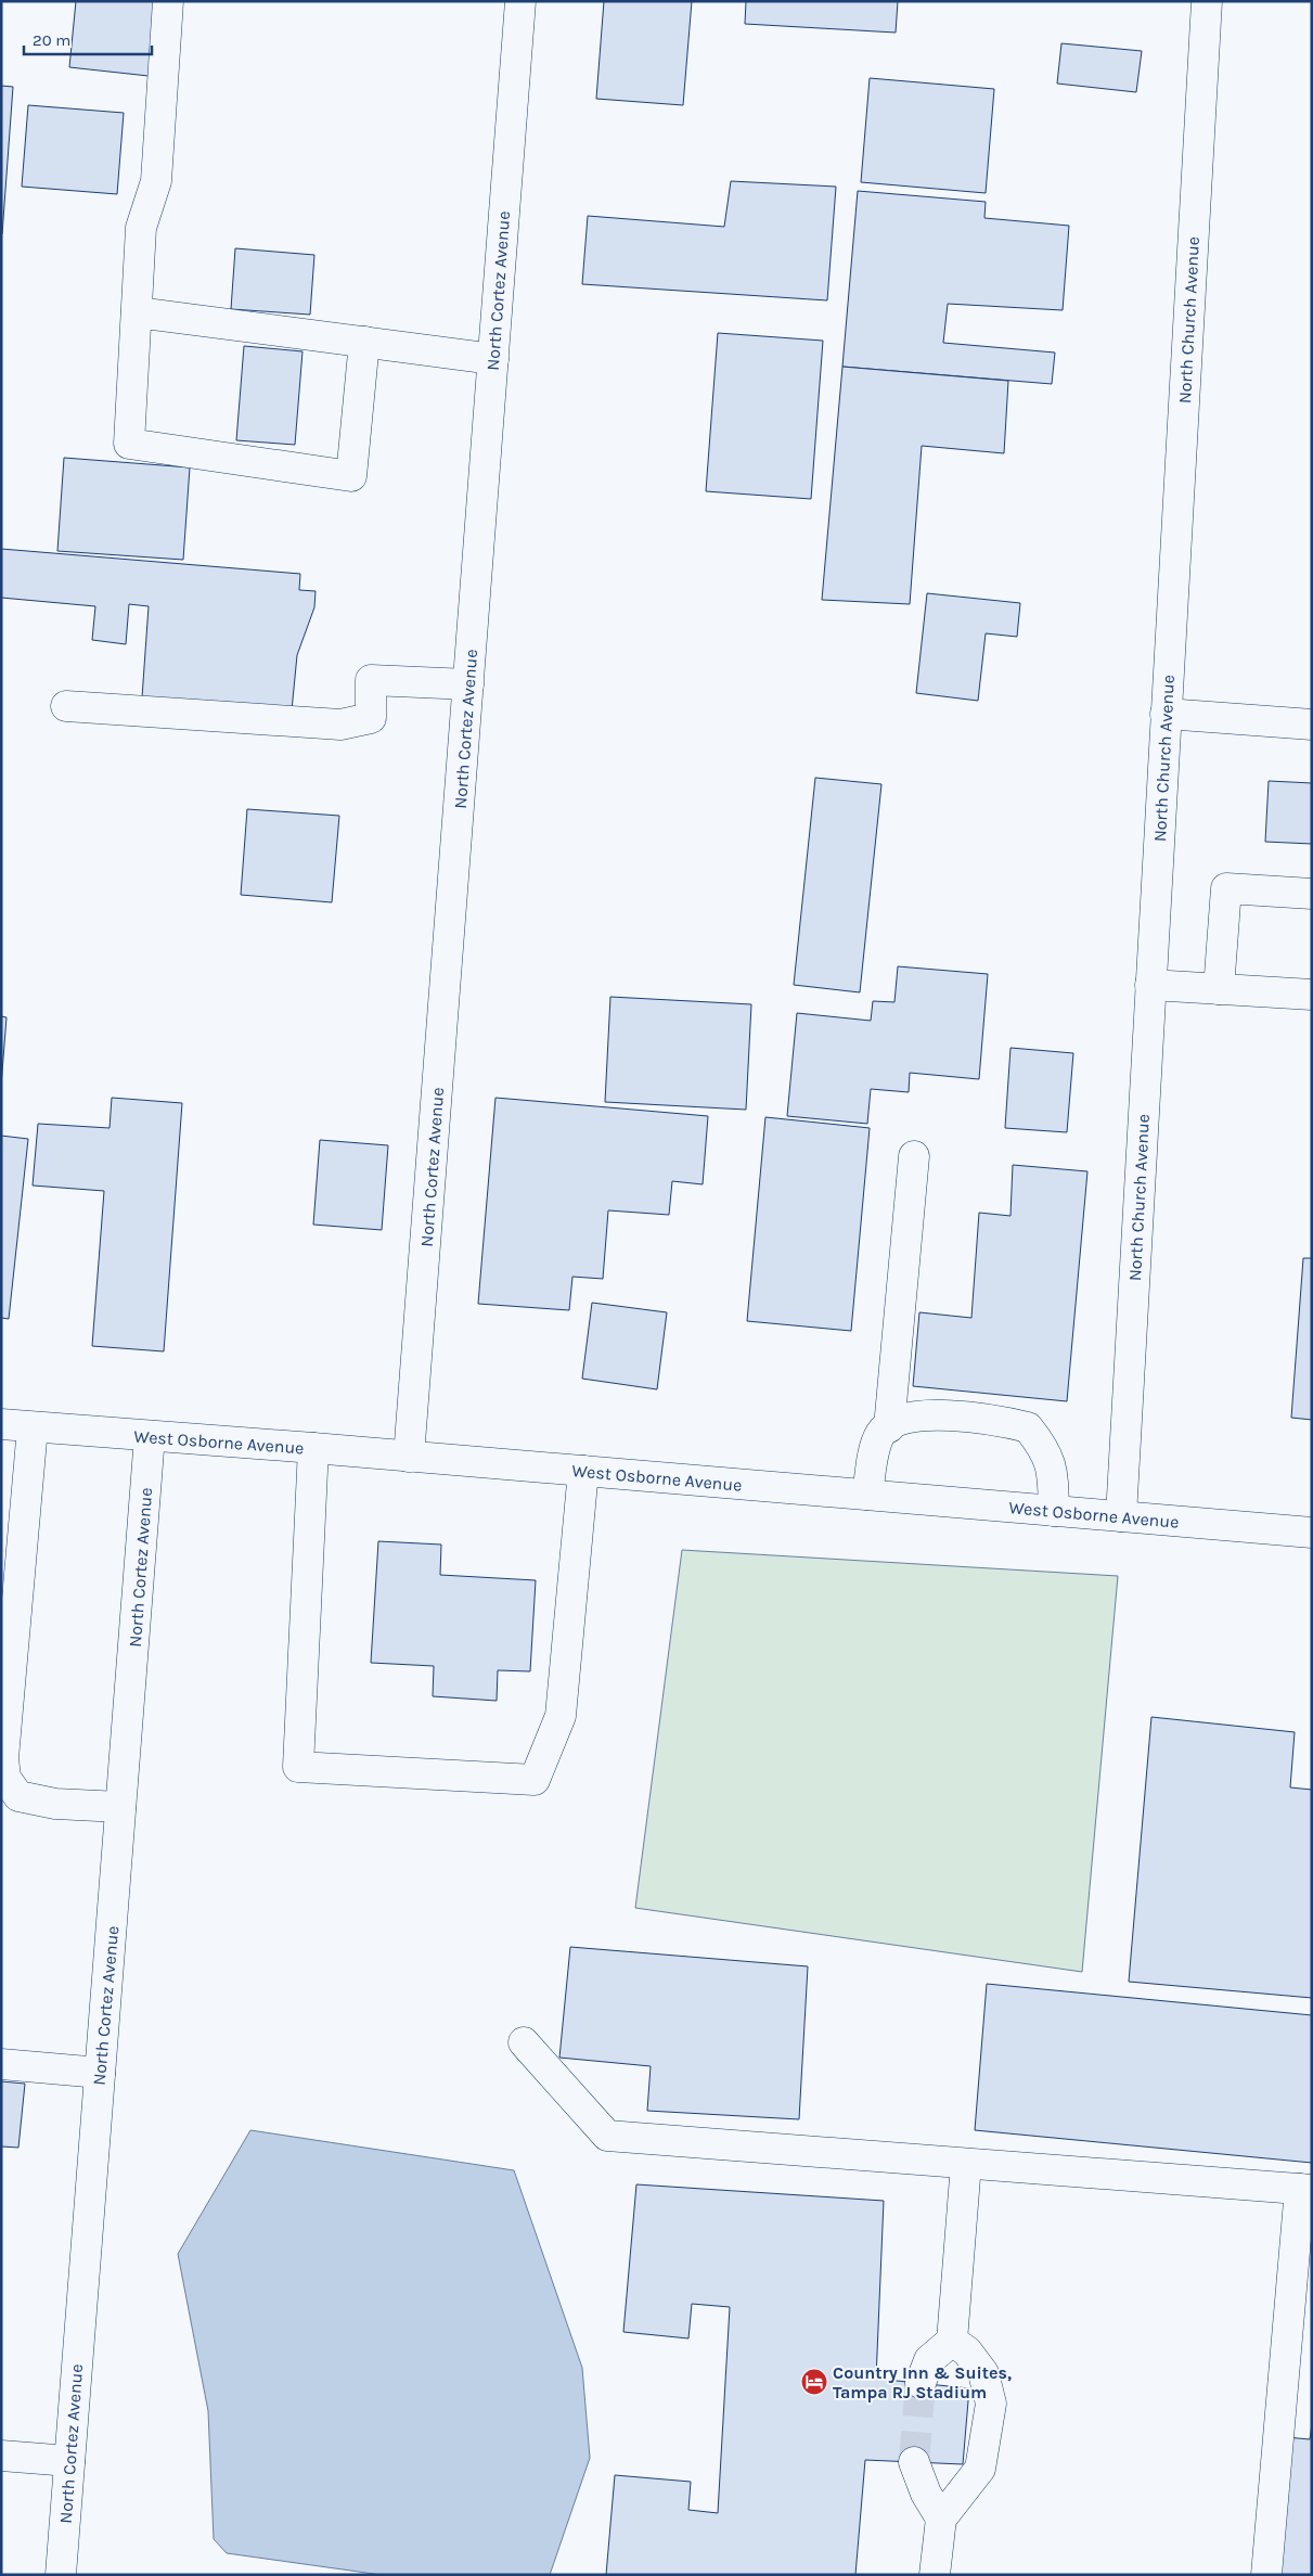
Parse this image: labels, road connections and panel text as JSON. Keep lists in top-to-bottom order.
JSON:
{
  "streets": {
    "street": ["North Cortez Avenue", "North Church Avenue", "West Osborne Avenue"]
  },
  "crossings": [
    ["North Cortez Avenue", "West Osborne Avenue"],
    ["North Church Avenue", "West Osborne Avenue"]
  ],
  "places": {
    "hotel": ["Country Inn & Suites, Tampa RJ Stadium"]
  },
  "scale_bar": "20 m"
}
